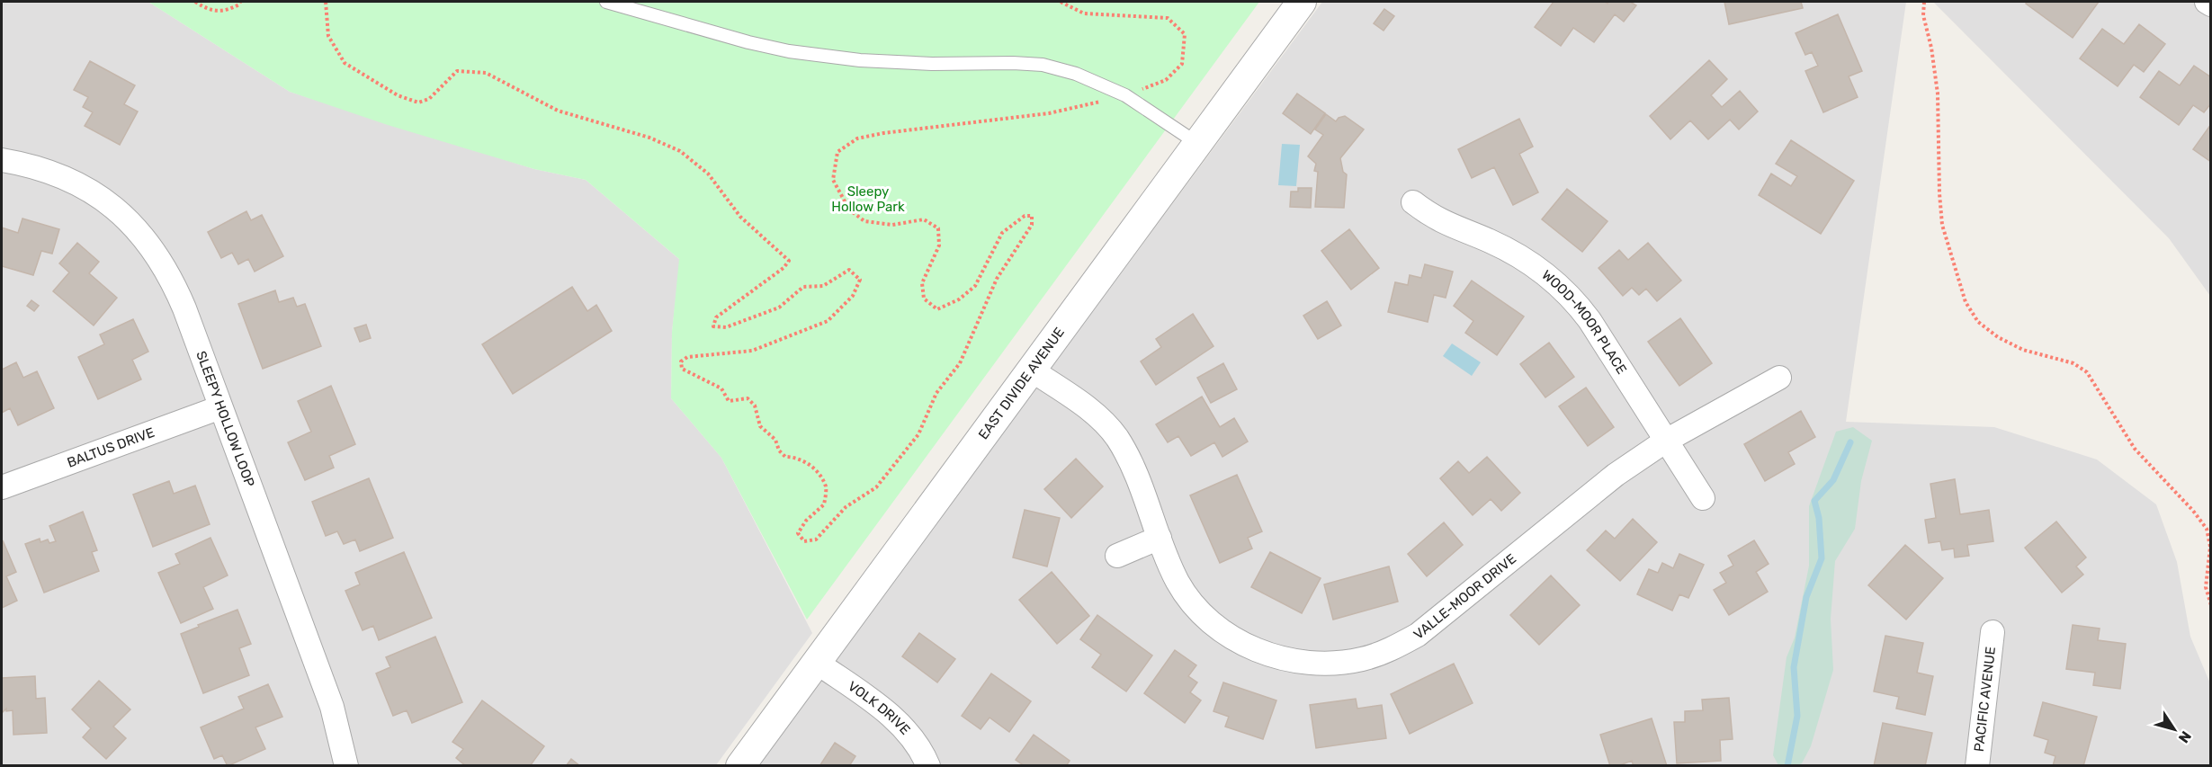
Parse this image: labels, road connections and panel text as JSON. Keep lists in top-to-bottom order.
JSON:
{
  "streets": {
    "street": [
      "WOOD-MOOR PLACE",
      "EAST DIVIDE AVENUE",
      "SLEEPY HOLLOW LOOP",
      "BALTUS DRIVE",
      "VALLE-MOOR DRIVE",
      "PACIFIC AVENUE",
      "VOLK DRIVE"
    ]
  },
  "crossings": [
    ["WOOD-MOOR PLACE", "VALLE-MOOR DRIVE"],
    ["EAST DIVIDE AVENUE", "VALLE-MOOR DRIVE"],
    ["EAST DIVIDE AVENUE", "VOLK DRIVE"],
    ["SLEEPY HOLLOW LOOP", "BALTUS DRIVE"]
  ],
  "parks": ["Sleepy Hollow Park"],
  "north": "bottom right"
}
